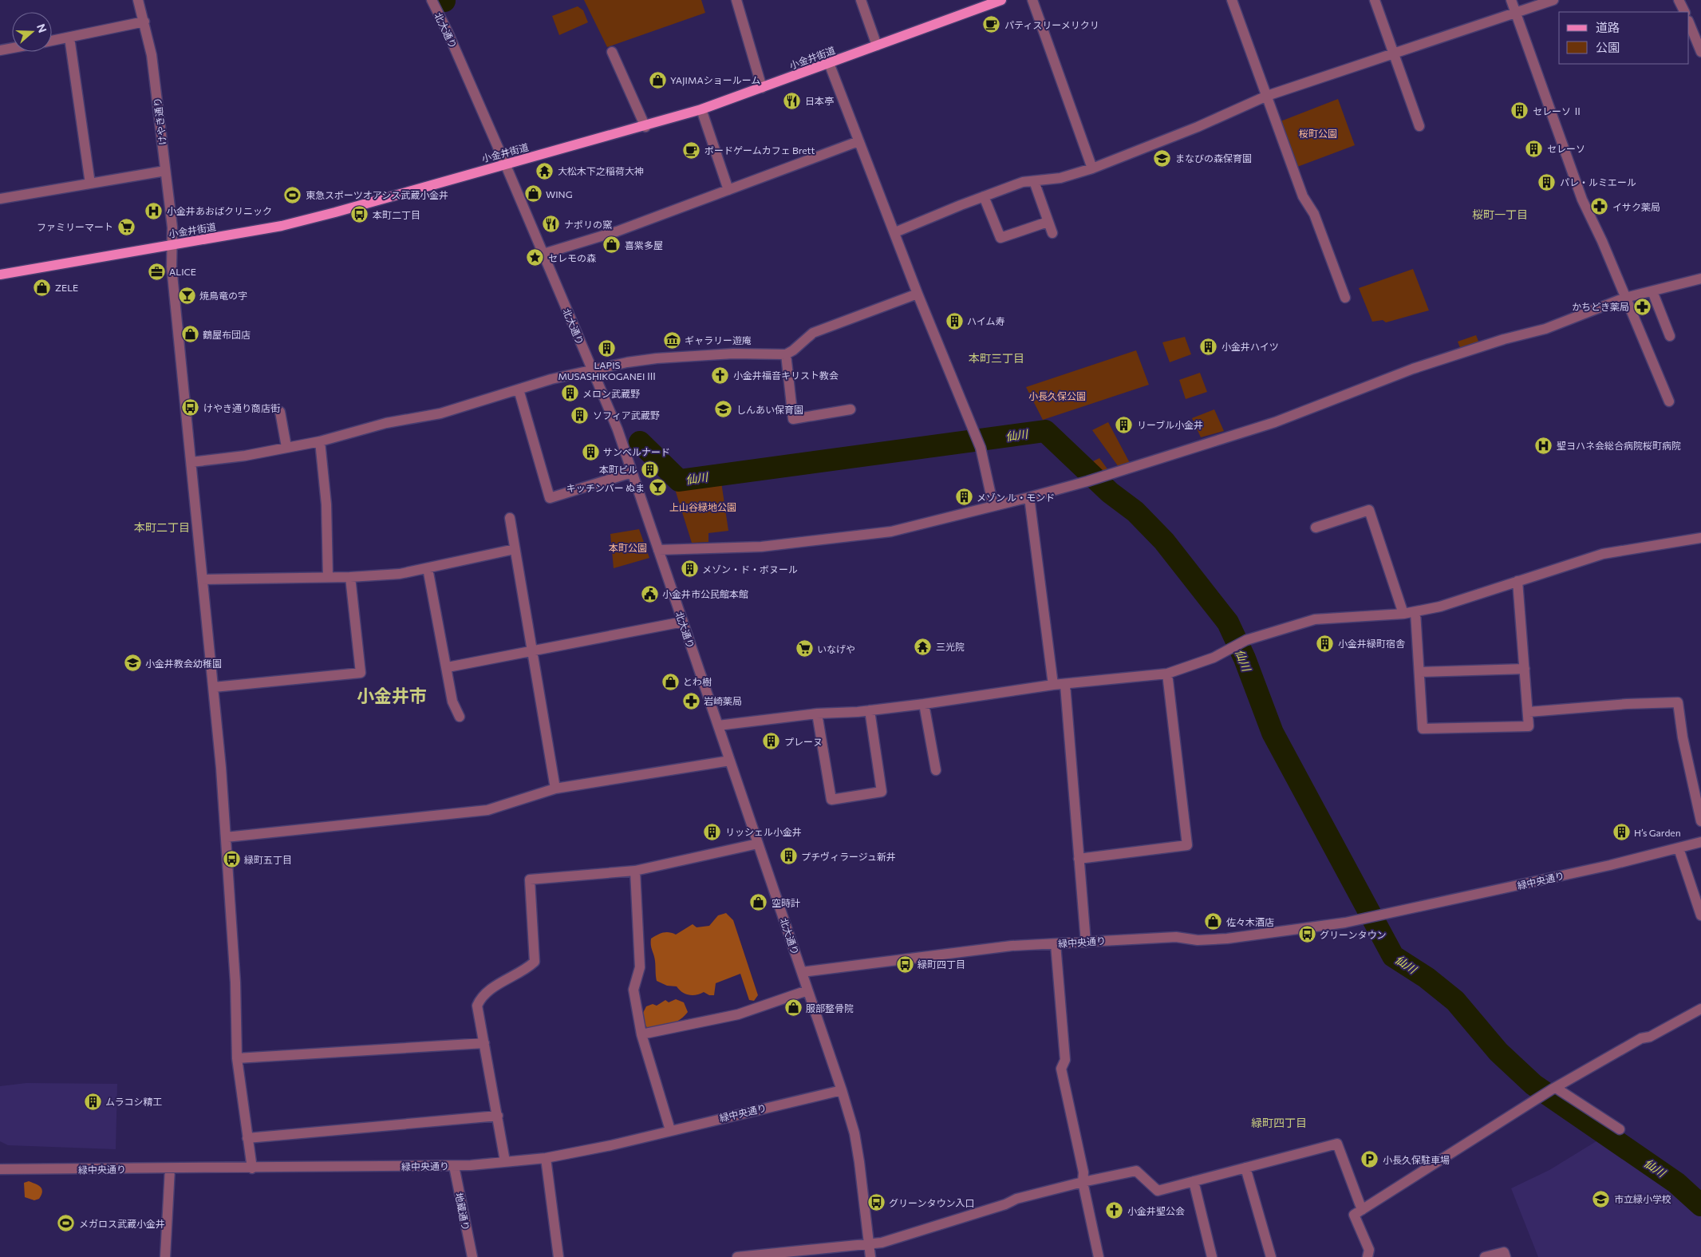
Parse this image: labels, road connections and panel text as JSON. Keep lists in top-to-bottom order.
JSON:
{
  "streets": {
    "main road": ["小金井街道"],
    "street": [
      "北大通り",
      "けやき通り",
      "緑中央通り",
      "地蔵通り"
    ]
  },
  "crossings": [
    ["北大通り", "小金井街道"],
    ["北大通り", "緑中央通り"],
    ["小金井街道", "けやき通り"],
    ["けやき通り", "緑中央通り"],
    ["緑中央通り", "地蔵通り"]
  ],
  "districts": [
    "桜町一丁目",
    "本町三丁目",
    "本町二丁目",
    "小金井市",
    "緑町四丁目"
  ],
  "water": ["仙川"],
  "parks": [
    "桜町公園",
    "小長久保公園",
    "上山谷緑地公園",
    "本町公園"
  ],
  "places": {
    "cafe": ["パティスリーメリクリ", "ボードゲームカフェ Brett"],
    "shop": [
      "YAJIMAショールーム",
      "WING",
      "喜紫多屋",
      "ZELE",
      "鶴屋布団店",
      "とわ樹",
      "空時計",
      "佐々木酒店",
      "服部整骨院"
    ],
    "restaurant": ["日本亭", "ナポリの窯"],
    "building": [
      "セレーソ Ⅱ",
      "セレーソ",
      "パレ・ルミエール",
      "ハイム寿",
      "小金井ハイツ",
      "LAPIS MUSASHIKOGANEI Ⅲ",
      "メロン武蔵野",
      "ソフィア武蔵野",
      "リーブル小金井",
      "サンベルナード",
      "本町ビル",
      "メゾン ル・モンド",
      "メゾン・ド・ボヌール",
      "小金井緑町宿舎",
      "プレーヌ",
      "リッシェル小金井",
      "H’s Garden",
      "プチヴィラージュ新井",
      "ムラコシ精工"
    ],
    "school or university": [
      "まなびの森保育園",
      "しんあい保育園",
      "小金井教会幼稚園",
      "市立緑小学校"
    ],
    "temple": ["大松木下之稲荷大神", "三光院"],
    "sports": ["東急スポーツオアシス武蔵小金井", "メガロス武蔵小金井"],
    "pharmacy": ["イサク薬局", "かちどき薬局", "岩崎薬局"],
    "hospital": ["小金井あおばクリニック", "聖ヨハネ会総合病院桜町病院"],
    "bus stop": [
      "本町二丁目",
      "けやき通り商店街",
      "緑町五丁目",
      "グリーンタウン",
      "緑町四丁目",
      "グリーンタウン入口"
    ],
    "supermarket": ["ファミリーマート", "いなげや"],
    "place": ["セレモの森"],
    "office": ["ALICE"],
    "bar": ["焼鳥竜の字", "キッチンバー ぬま"],
    "museum": ["ギャラリー遊庵"],
    "church": ["小金井福音キリスト教会", "小金井聖公会"],
    "public building": ["小金井市公民館本館"],
    "parking": ["小長久保駐車場"]
  },
  "legend": ["道路", "公園"],
  "north": "right"
}
